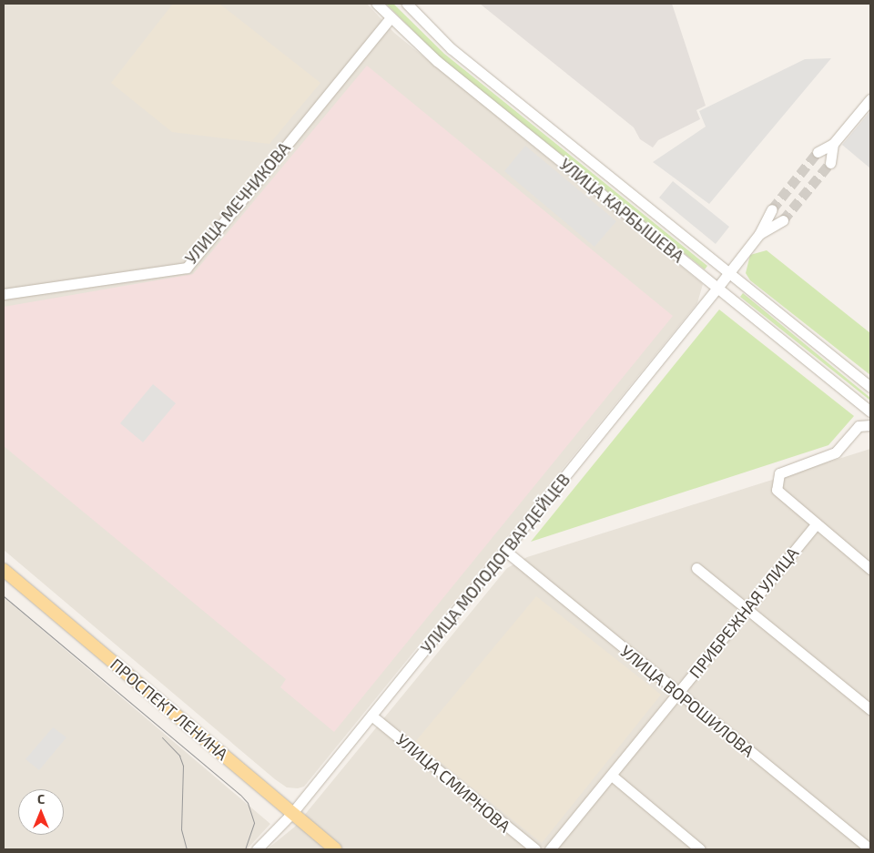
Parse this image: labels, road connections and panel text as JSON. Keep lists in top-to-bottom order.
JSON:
{
  "streets": {
    "main road": ["ПРОСПЕКТ ЛЕНИНА"],
    "street": [
      "УЛИЦА МЕЧНИКОВА",
      "УЛИЦА КАРБЫШЕВА",
      "УЛИЦА МОЛОДОГВАРДЕЙЦЕВ",
      "ПРИБРЕЖНАЯ УЛИЦА",
      "УЛИЦА ВОРОШИЛОВА",
      "УЛИЦА СМИРНОВА"
    ]
  },
  "crossings": [
    ["УЛИЦА МЕЧНИКОВА", "УЛИЦА КАРБЫШЕВА"],
    ["УЛИЦА КАРБЫШЕВА", "УЛИЦА МОЛОДОГВАРДЕЙЦЕВ"],
    ["УЛИЦА МОЛОДОГВАРДЕЙЦЕВ", "УЛИЦА ВОРОШИЛОВА"],
    ["УЛИЦА МОЛОДОГВАРДЕЙЦЕВ", "ПРОСПЕКТ ЛЕНИНА"],
    ["УЛИЦА МОЛОДОГВАРДЕЙЦЕВ", "УЛИЦА СМИРНОВА"],
    ["ПРИБРЕЖНАЯ УЛИЦА", "УЛИЦА ВОРОШИЛОВА"]
  ],
  "north": "top"
}
